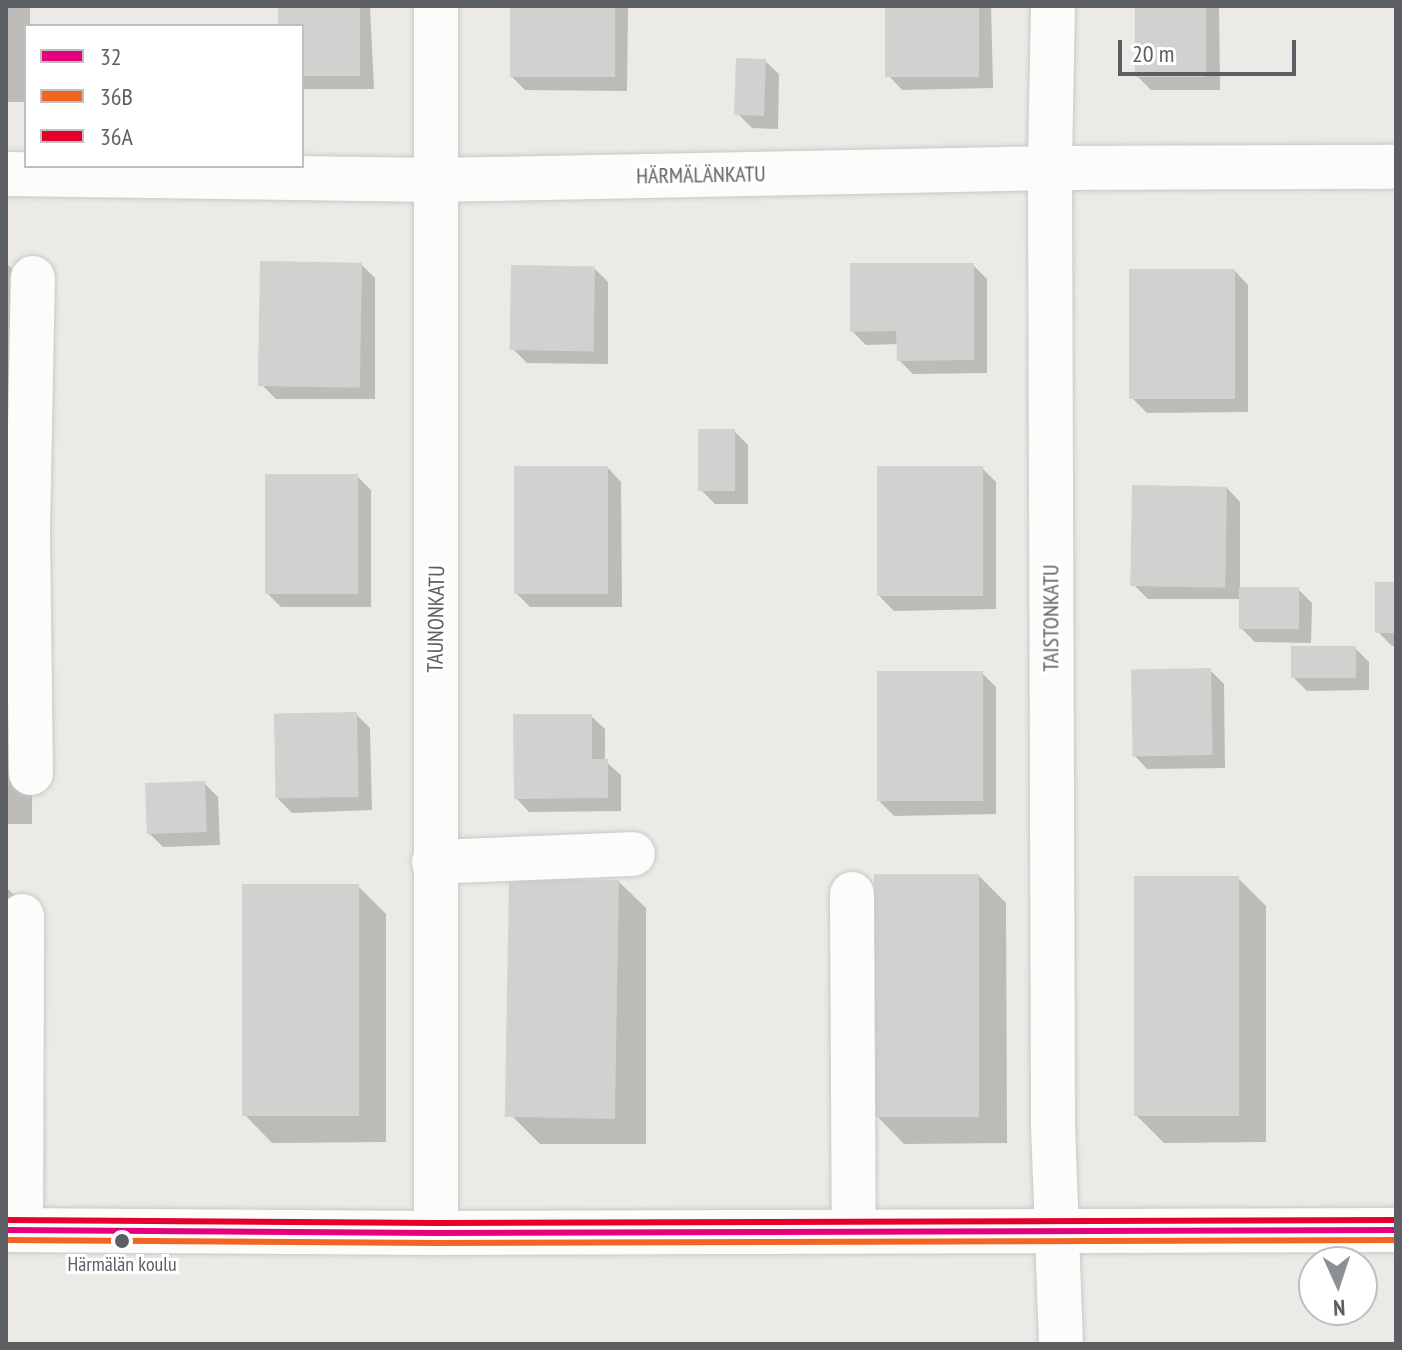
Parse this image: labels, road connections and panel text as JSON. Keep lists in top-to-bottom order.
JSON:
{
  "streets": {
    "street": ["HÄRMÄLÄNKATU", "TAISTONKATU", "TAUNONKATU"]
  },
  "crossings": [
    ["HÄRMÄLÄNKATU", "TAISTONKATU"],
    ["HÄRMÄLÄNKATU", "TAUNONKATU"]
  ],
  "places": ["Härmälän koulu"],
  "lines": ["transit line 36A", "transit line 32", "transit line 36B"],
  "legend": ["32", "36B", "36A"],
  "scale_bar": "20 m",
  "north": "bottom"
}
